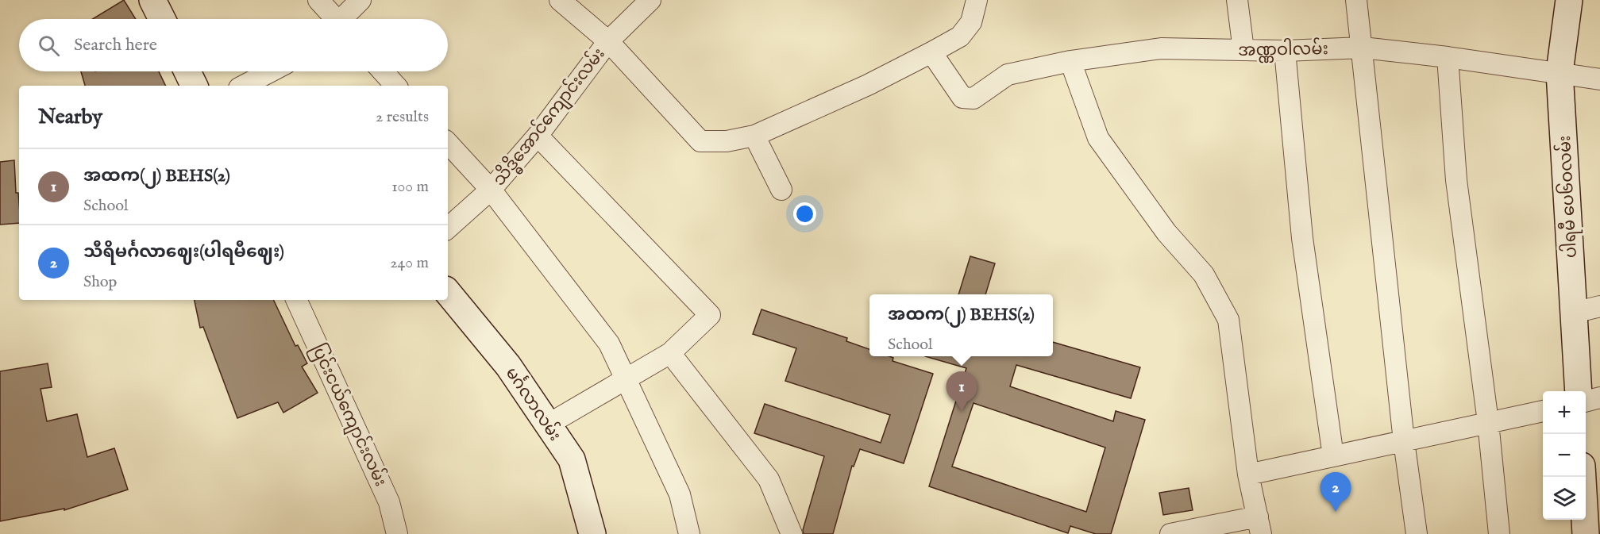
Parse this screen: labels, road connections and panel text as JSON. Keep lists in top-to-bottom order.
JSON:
{
  "streets": {
    "street": [
      "အဏ္ဏဝါလမ်း",
      "သိဒ္ဓိအောင်ကျောင်းလမ်း",
      "ပါရမီ ပေ၆ဝလမ်း",
      "မင်္ဂလာလမ်း",
      "ပြင်းငယ်ကျောင်းလမ်း"
    ]
  },
  "crossings": [
    ["အဏ္ဏဝါလမ်း", "ပါရမီ ပေ၆ဝလမ်း"]
  ],
  "page": {
    "search": "Search here",
    "heading": ["Nearby", "2 results"],
    "list": [
      {
        "mark": "1",
        "name": "အထက(၂) BEHS(2)",
        "note": "School",
        "value": "100 m"
      },
      {
        "mark": "2",
        "name": "သီရိမင်္ဂလာဈေး(ပါရမီဈေး)",
        "note": "Shop",
        "value": "240 m"
      }
    ],
    "popup": ["အထက(၂) BEHS(2)", "School"],
    "pins": ["1", "2"],
    "map_buttons": ["+", "−"]
  }
}
